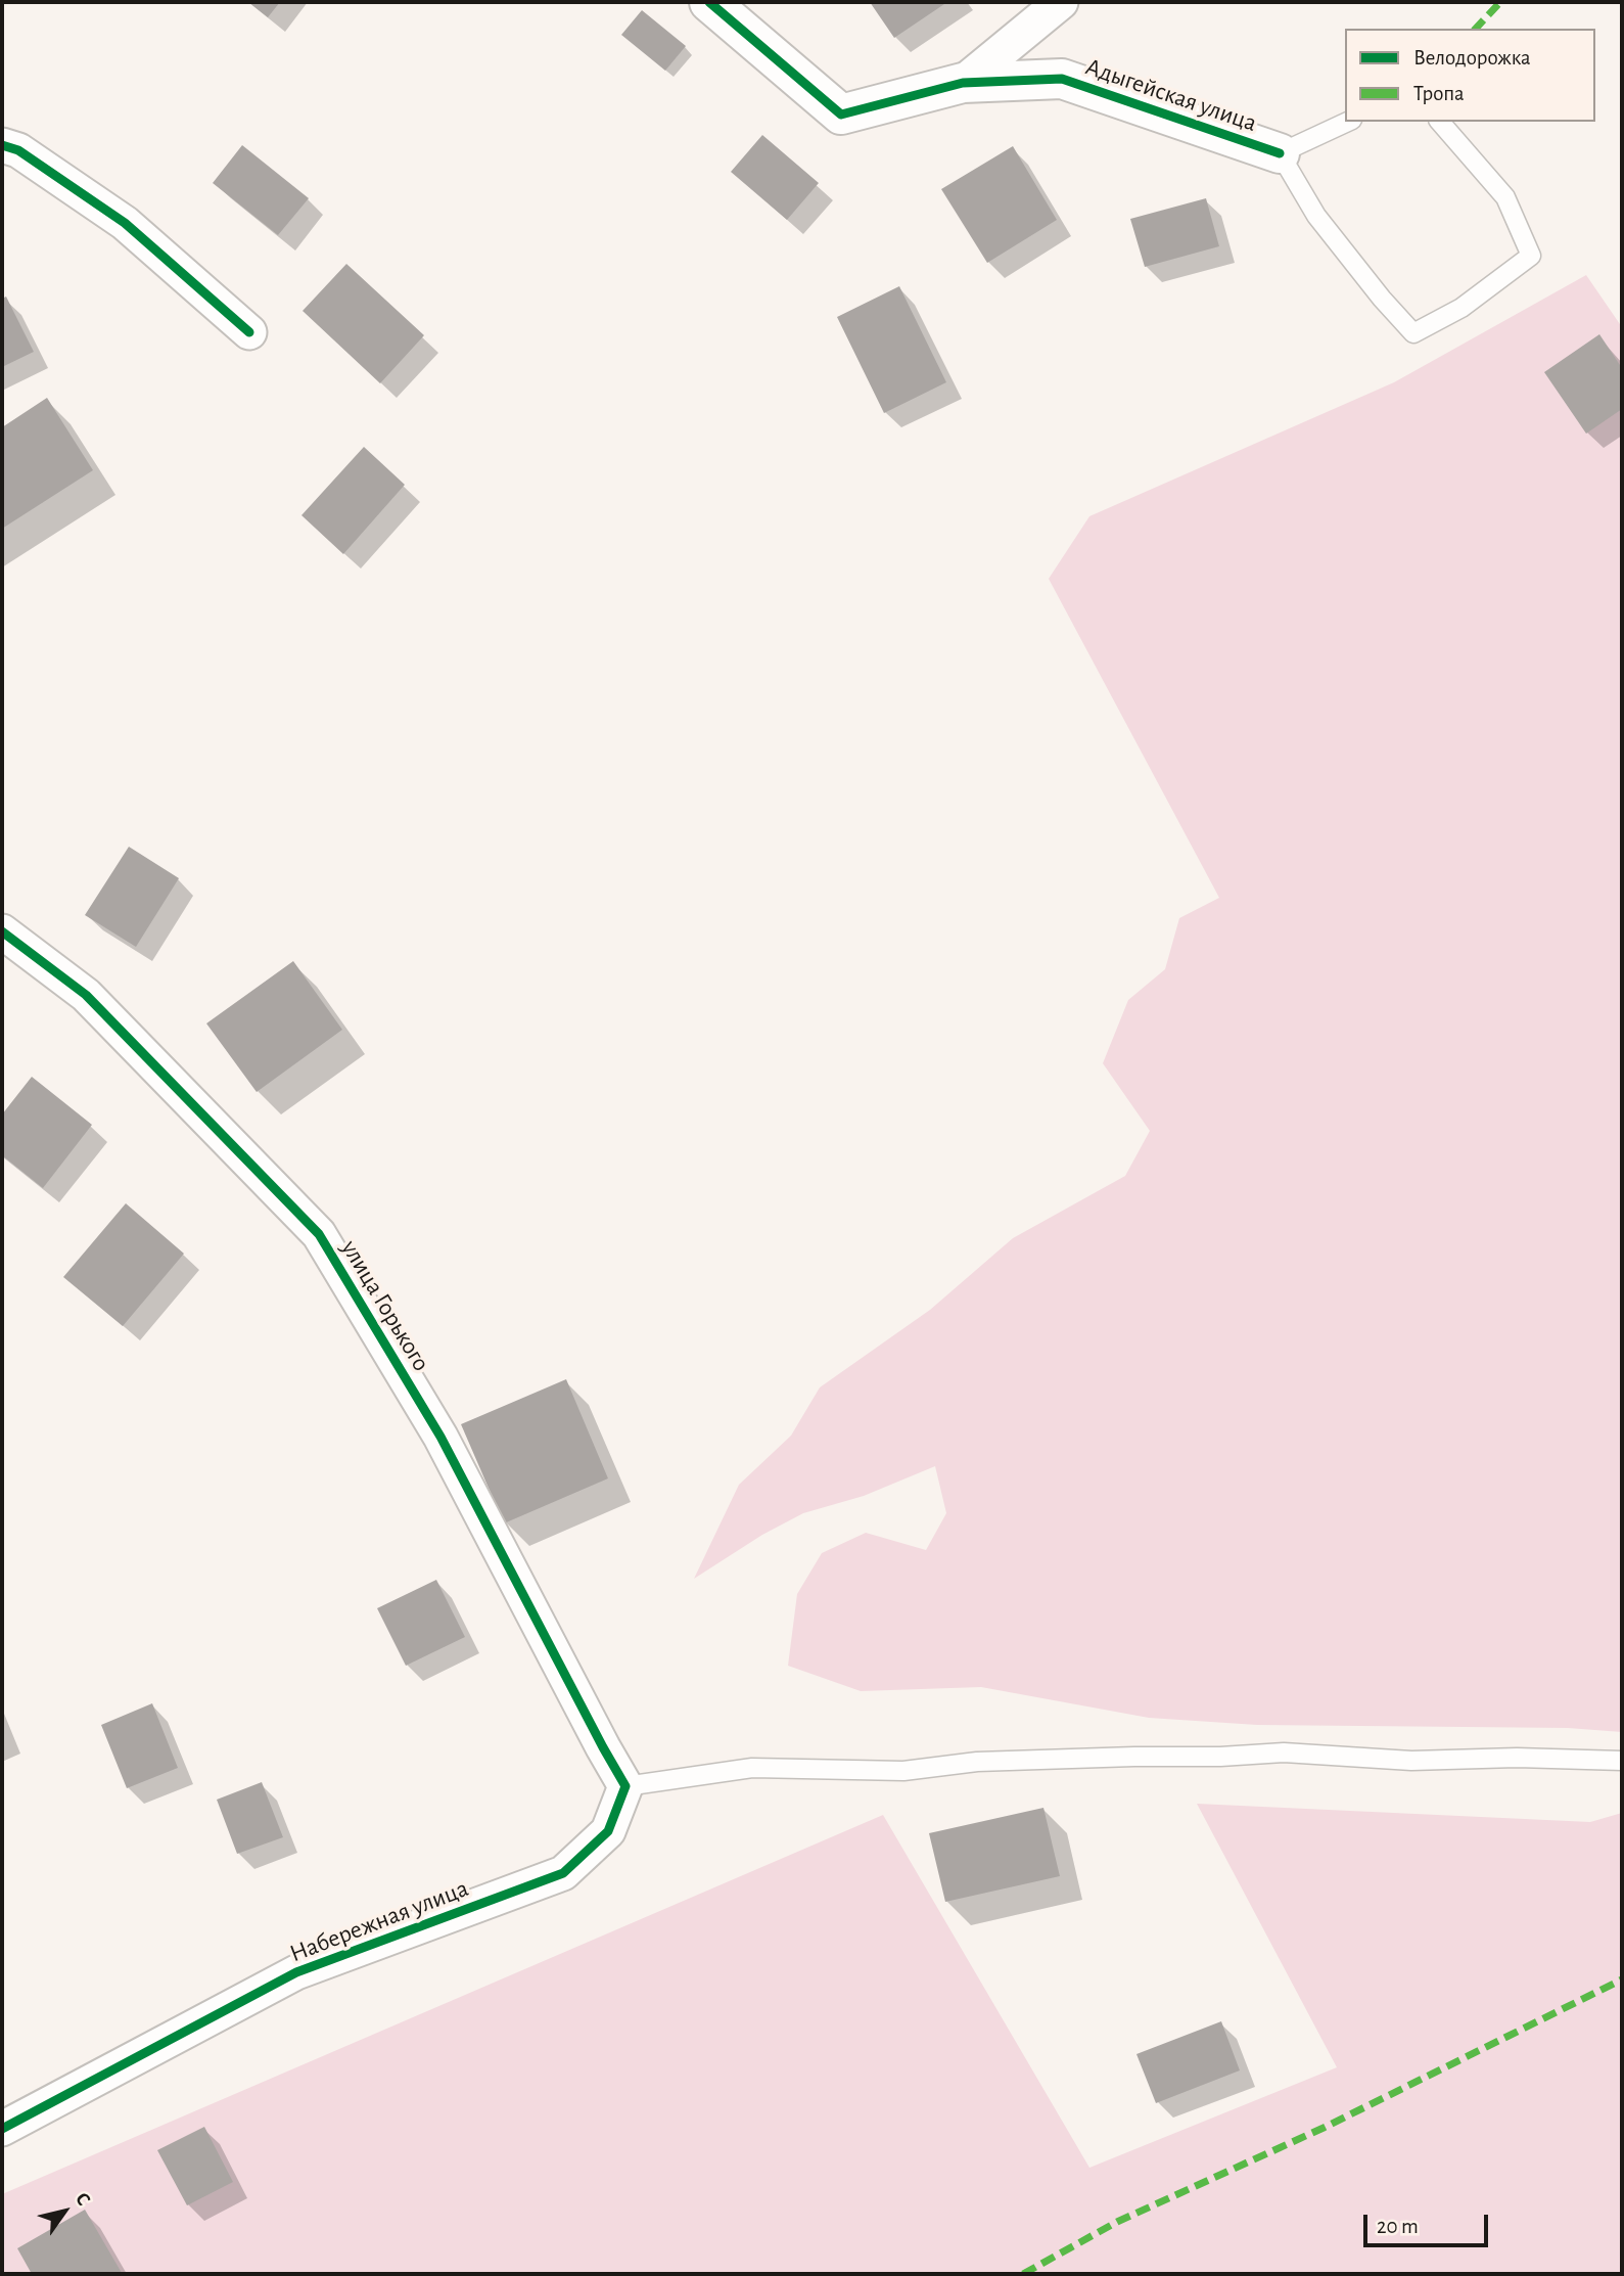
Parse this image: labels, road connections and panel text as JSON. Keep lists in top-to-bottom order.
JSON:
{
  "streets": {
    "street": ["Адыгейская улица", "улица Горького", "Набережная улица"]
  },
  "crossings": [
    ["улица Горького", "Набережная улица"]
  ],
  "legend": ["Велодорожка", "Тропа"],
  "scale_bar": "20 m",
  "north": "top right"
}
